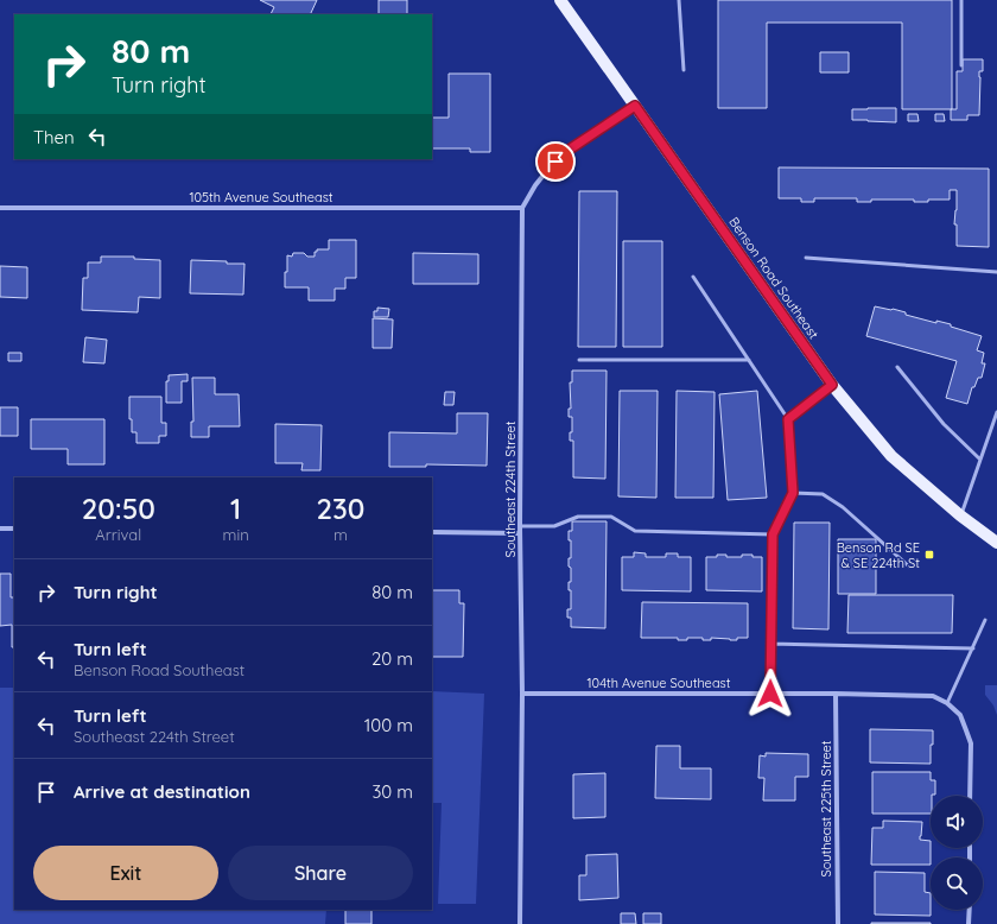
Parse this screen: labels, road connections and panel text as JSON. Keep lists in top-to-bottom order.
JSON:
{
  "streets": {
    "main road": ["Benson Road Southeast"],
    "street": [
      "105th Avenue Southeast",
      "Southeast 224th Street",
      "104th Avenue Southeast",
      "Southeast 225th Street"
    ]
  },
  "crossings": [
    ["105th Avenue Southeast", "Southeast 224th Street"],
    ["Benson Road Southeast", "Southeast 224th Street"],
    ["Southeast 224th Street", "104th Avenue Southeast"],
    ["104th Avenue Southeast", "Southeast 225th Street"]
  ],
  "places": {
    "transit": ["Benson Rd SE & SE 224th St"]
  },
  "page": {
    "turn": ["80 m", "Turn right"],
    "then": "Then",
    "eta": [
      "20:50",
      "Arrival",
      "1",
      "min",
      "230",
      "m"
    ],
    "list": [
      {
        "name": "Turn right",
        "value": "80 m"
      },
      {
        "name": "Turn left",
        "note": "Benson Road Southeast",
        "value": "20 m"
      },
      {
        "name": "Turn left",
        "note": "Southeast 224th Street",
        "value": "100 m"
      },
      {
        "name": "Arrive at destination",
        "value": "30 m"
      }
    ],
    "buttons": ["Exit", "Share"]
  }
}
